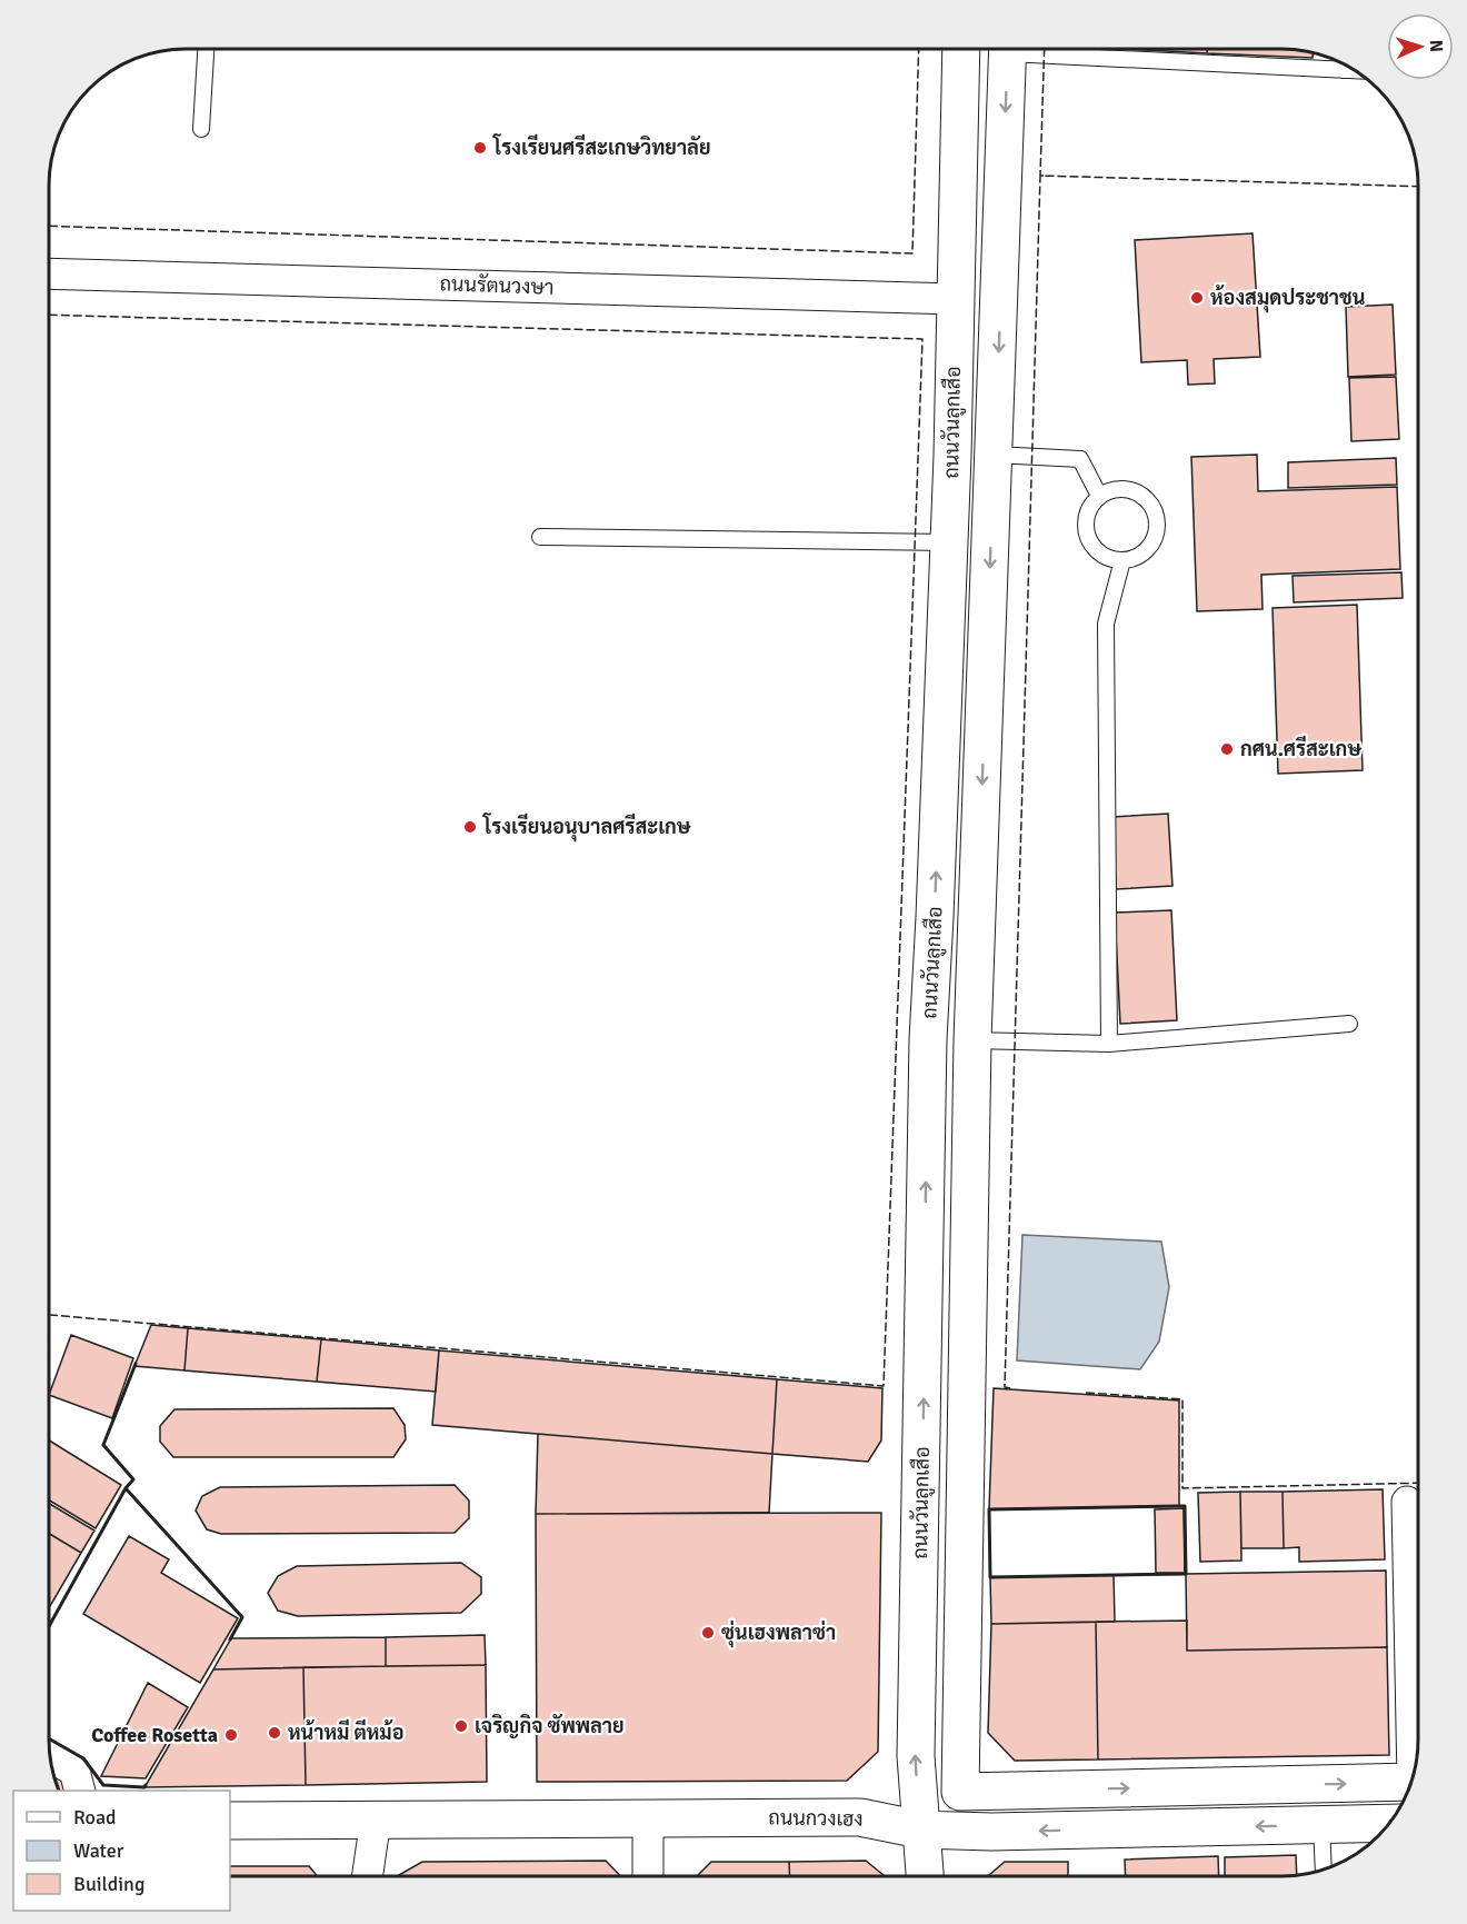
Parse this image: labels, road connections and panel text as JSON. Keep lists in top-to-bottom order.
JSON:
{
  "streets": {
    "street": ["ถนนรัตนวงษา", "ถนนวันลูกเสือ", "ถนนกวงเฮง"]
  },
  "crossings": [
    ["ถนนรัตนวงษา", "ถนนวันลูกเสือ"],
    ["ถนนวันลูกเสือ", "ถนนกวงเฮง"]
  ],
  "places": [
    "โรงเรียนศรีสะเกษวิทยาลัย",
    "ห้องสมุดประชาชน",
    "กศน.ศรีสะเกษ",
    "โรงเรียนอนุบาลศรีสะเกษ",
    "ซุ่นเฮงพลาซ่า",
    "เจริญกิจ ซัพพลาย",
    "หน้าหมี ตีหม้อ",
    "Coffee Rosetta"
  ],
  "legend": ["Road", "Water", "Building"],
  "north": "right"
}
